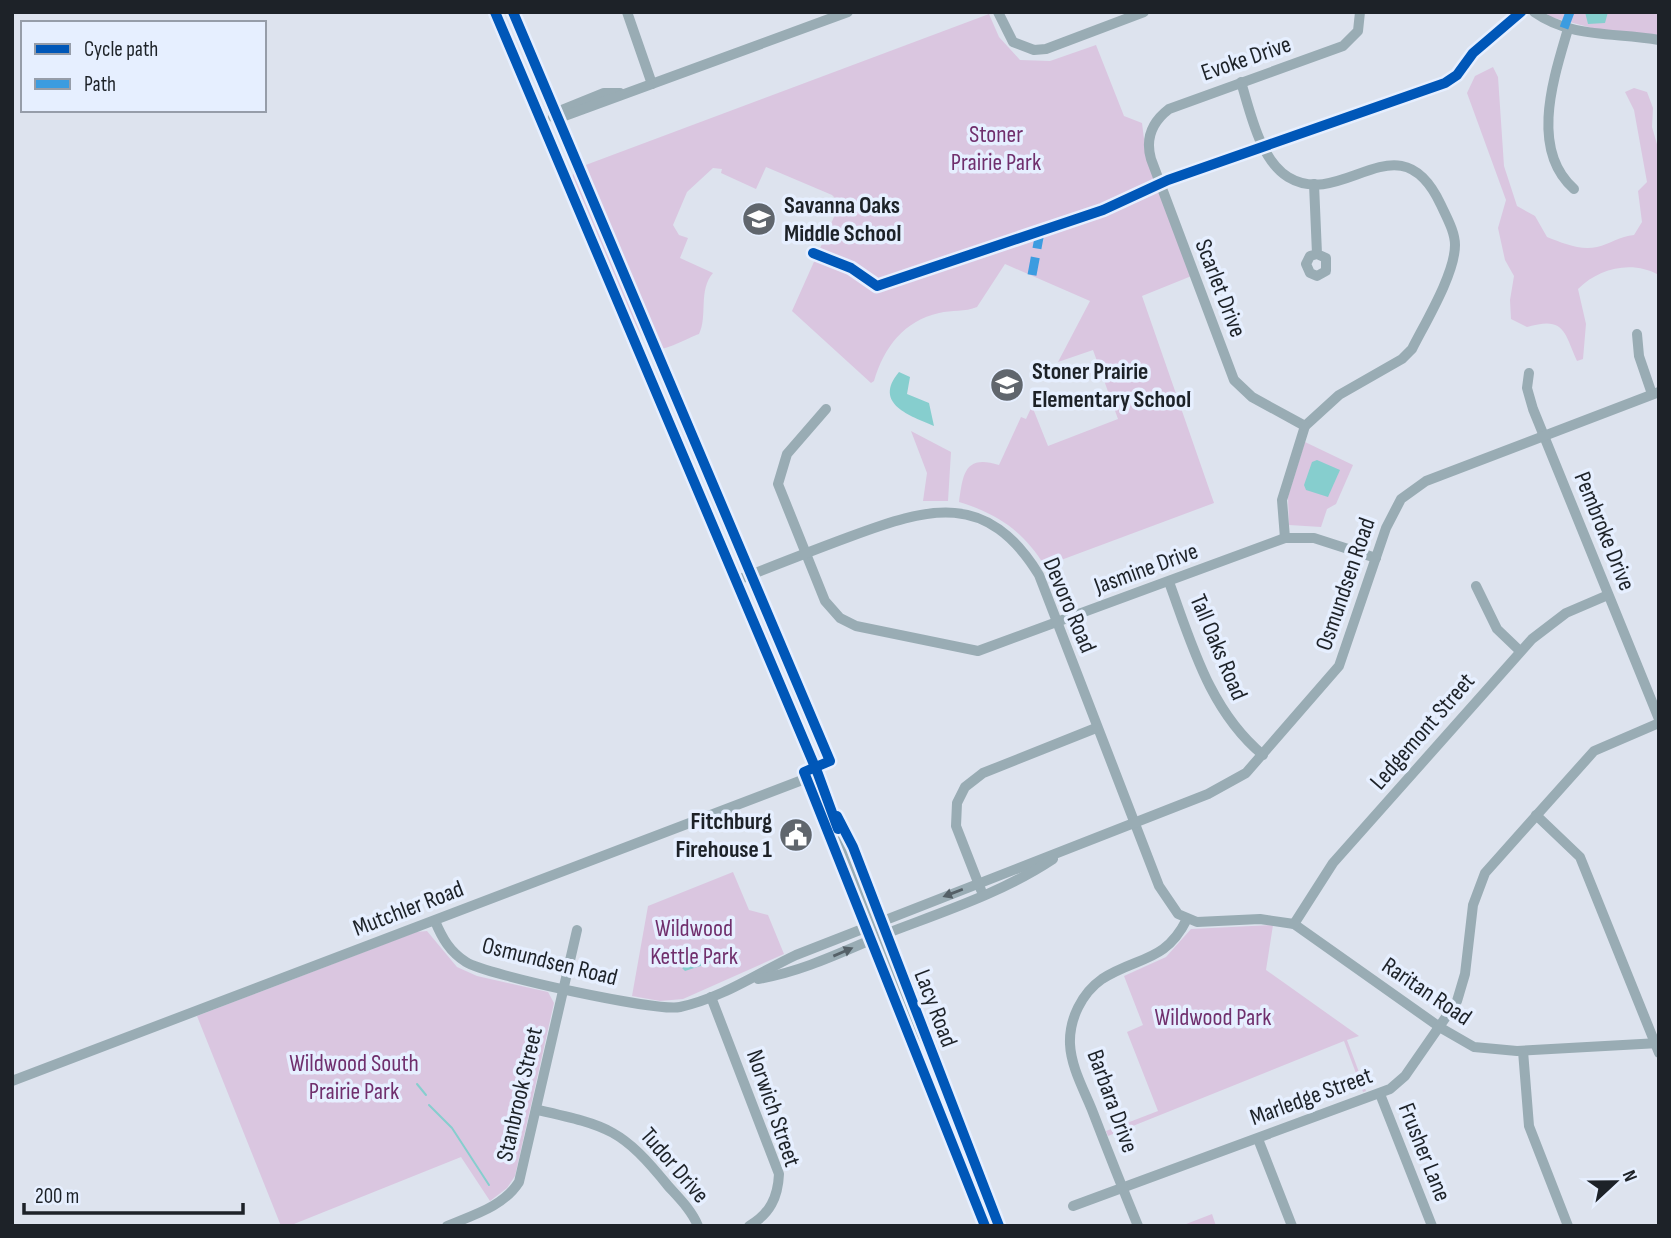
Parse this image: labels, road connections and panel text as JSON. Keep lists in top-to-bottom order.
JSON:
{
  "streets": {
    "street": [
      "Evoke Drive",
      "Scarlet Drive",
      "Pembroke Drive",
      "Jasmine Drive",
      "Osmundsen Road",
      "Devoro Road",
      "Tall Oaks Road",
      "Ledgemont Street",
      "Mutchler Road",
      "Raritan Road",
      "Lacy Road",
      "Stanbrook Street",
      "Marledge Street",
      "Barbara Drive",
      "Norwich Street",
      "Frusher Lane",
      "Tudor Drive"
    ]
  },
  "crossings": [
    ["Evoke Drive", "Scarlet Drive"],
    ["Pembroke Drive", "Osmundsen Road"],
    ["Pembroke Drive", "Ledgemont Street"],
    ["Pembroke Drive", "Marledge Street"],
    ["Jasmine Drive", "Osmundsen Road"],
    ["Jasmine Drive", "Devoro Road"],
    ["Jasmine Drive", "Tall Oaks Road"],
    ["Osmundsen Road", "Devoro Road"],
    ["Osmundsen Road", "Tall Oaks Road"],
    ["Osmundsen Road", "Mutchler Road"],
    ["Osmundsen Road", "Lacy Road"],
    ["Osmundsen Road", "Stanbrook Street"],
    ["Osmundsen Road", "Norwich Street"],
    ["Devoro Road", "Raritan Road"],
    ["Devoro Road", "Lacy Road"],
    ["Devoro Road", "Barbara Drive"],
    ["Ledgemont Street", "Raritan Road"],
    ["Mutchler Road", "Lacy Road"],
    ["Raritan Road", "Marledge Street"],
    ["Raritan Road", "Barbara Drive"],
    ["Stanbrook Street", "Tudor Drive"],
    ["Marledge Street", "Barbara Drive"],
    ["Marledge Street", "Frusher Lane"]
  ],
  "parks": [
    "Stoner Prairie Park",
    "Wildwood Kettle Park",
    "Wildwood Park",
    "Wildwood South Prairie Park"
  ],
  "places": {
    "school or university": ["Savanna Oaks Middle School", "Stoner Prairie Elementary School"],
    "public building": ["Fitchburg Firehouse 1"]
  },
  "legend": ["Cycle path", "Path"],
  "scale_bar": "200 m",
  "north": "right"
}
